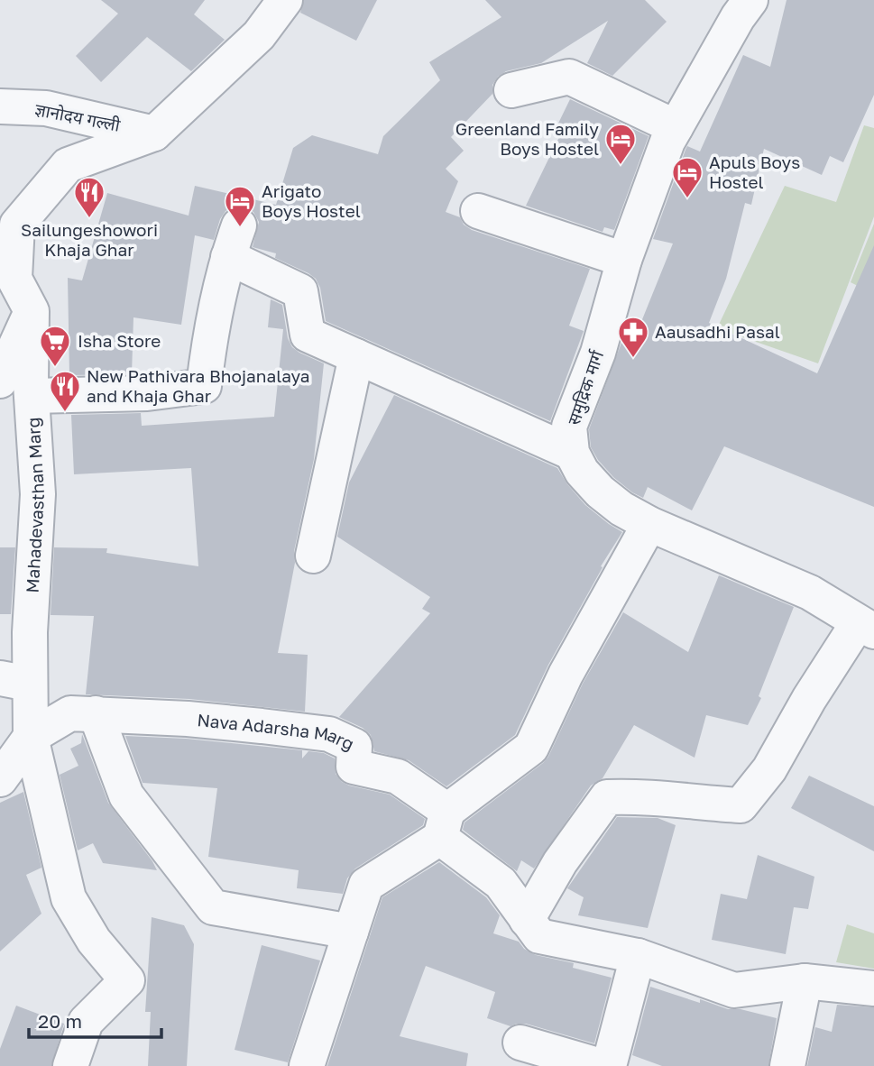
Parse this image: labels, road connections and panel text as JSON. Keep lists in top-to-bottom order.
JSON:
{
  "streets": {
    "street": [
      "ज्ञानोदय गल्ली",
      "समुद्रिक मार्ग",
      "Mahadevasthan Marg",
      "Nava Adarsha Marg"
    ]
  },
  "crossings": [
    ["ज्ञानोदय गल्ली", "Mahadevasthan Marg"],
    ["Mahadevasthan Marg", "Nava Adarsha Marg"]
  ],
  "places": {
    "hotel": ["Greenland Family Boys Hostel", "Apuls Boys Hostel", "Arigato Boys Hostel"],
    "restaurant": ["Sailungeshowori Khaja Ghar", "New Pathivara Bhojanalaya and Khaja Ghar"],
    "pharmacy": ["Aausadhi Pasal"],
    "supermarket": ["Isha Store"]
  },
  "scale_bar": "20 m"
}
